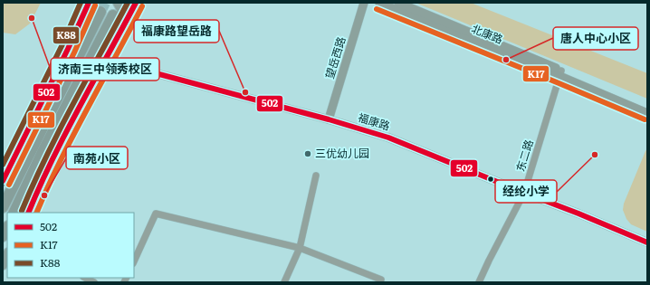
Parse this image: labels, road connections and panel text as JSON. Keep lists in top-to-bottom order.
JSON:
{
  "streets": {
    "street": [
      "北康路",
      "望岳西路",
      "福康路",
      "东二路"
    ]
  },
  "crossings": [
    ["北康路", "东二路"],
    ["望岳西路", "福康路"],
    ["福康路", "东二路"]
  ],
  "places": [
    "济南三中领秀校区",
    "唐人中心小区",
    "福康路望岳路",
    "三优幼儿园",
    "经纶小学",
    "南苑小区"
  ],
  "lines": ["transit line 502", "transit line K88", "transit line K17"],
  "legend": ["502", "K17", "K88"]
}
